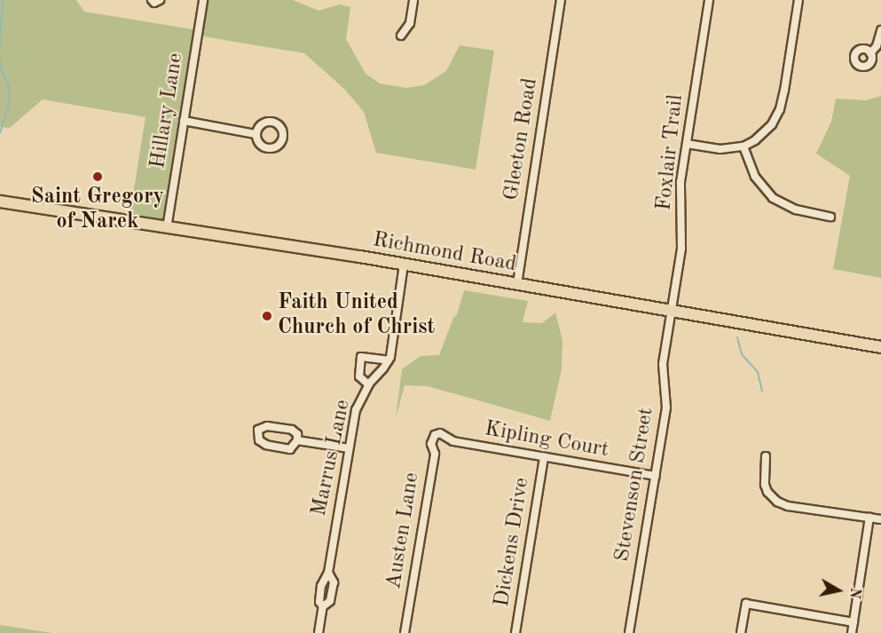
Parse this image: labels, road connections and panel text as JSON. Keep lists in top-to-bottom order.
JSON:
{
  "streets": {
    "main road": ["Richmond Road"],
    "street": [
      "Hillary Lane",
      "Gleeton Road",
      "Foxlair Trail",
      "Kipling Court",
      "Marrus Lane",
      "Stevenson Street",
      "Austen Lane",
      "Dickens Drive"
    ]
  },
  "crossings": [
    ["Hillary Lane", "Richmond Road"],
    ["Gleeton Road", "Richmond Road"],
    ["Foxlair Trail", "Richmond Road"],
    ["Foxlair Trail", "Stevenson Street"],
    ["Richmond Road", "Marrus Lane"],
    ["Richmond Road", "Stevenson Street"],
    ["Kipling Court", "Stevenson Street"],
    ["Kipling Court", "Austen Lane"],
    ["Kipling Court", "Dickens Drive"]
  ],
  "places": ["Saint Gregory of Narek", "Faith United Church of Christ"],
  "north": "right"
}
